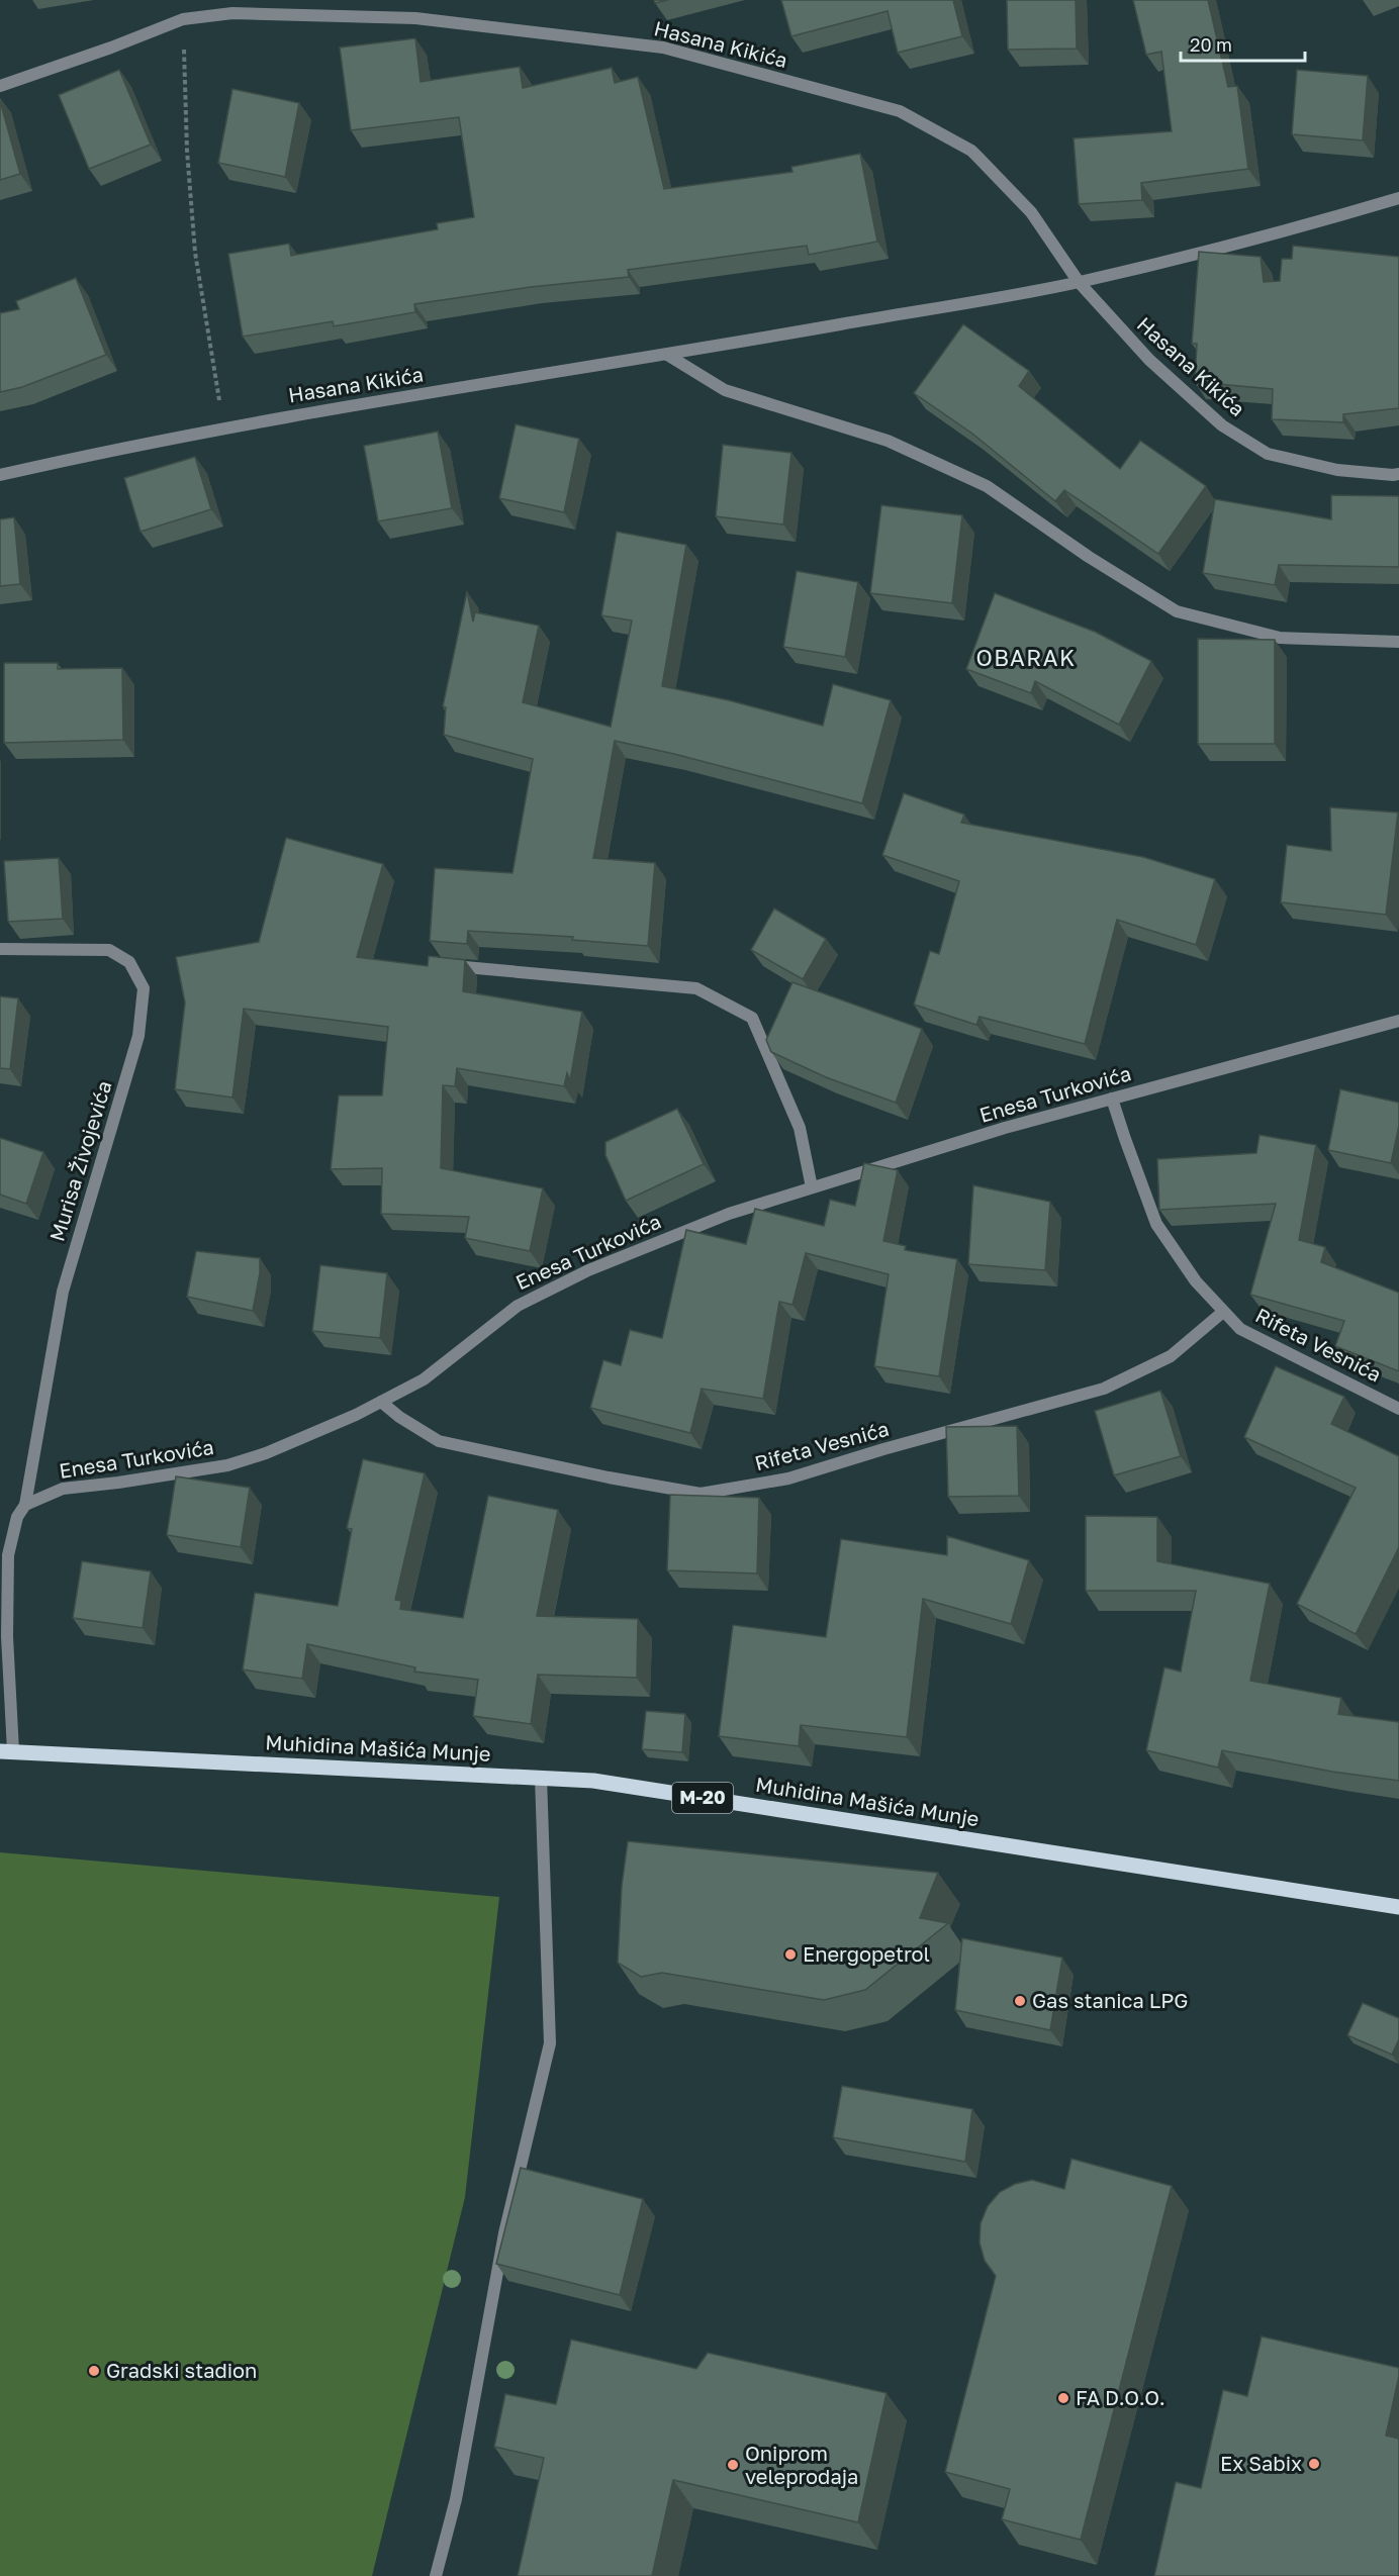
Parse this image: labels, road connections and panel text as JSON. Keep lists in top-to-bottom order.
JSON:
{
  "streets": {
    "main road": ["Muhidina Mašića Munje", "M-20"],
    "street": [
      "Hasana Kikića",
      "Enesa Turkovića",
      "Murisa Živojevića",
      "Rifeta Vesnića"
    ]
  },
  "crossings": [
    ["Enesa Turkovića", "Murisa Živojevića"],
    ["Enesa Turkovića", "Rifeta Vesnića"]
  ],
  "districts": ["OBARAK"],
  "places": [
    "Energopetrol",
    "Gas stanica LPG",
    "Gradski stadion",
    "FA D.O.O.",
    "Ex Sabix",
    "Oniprom veleprodaja"
  ],
  "scale_bar": "20 m"
}
